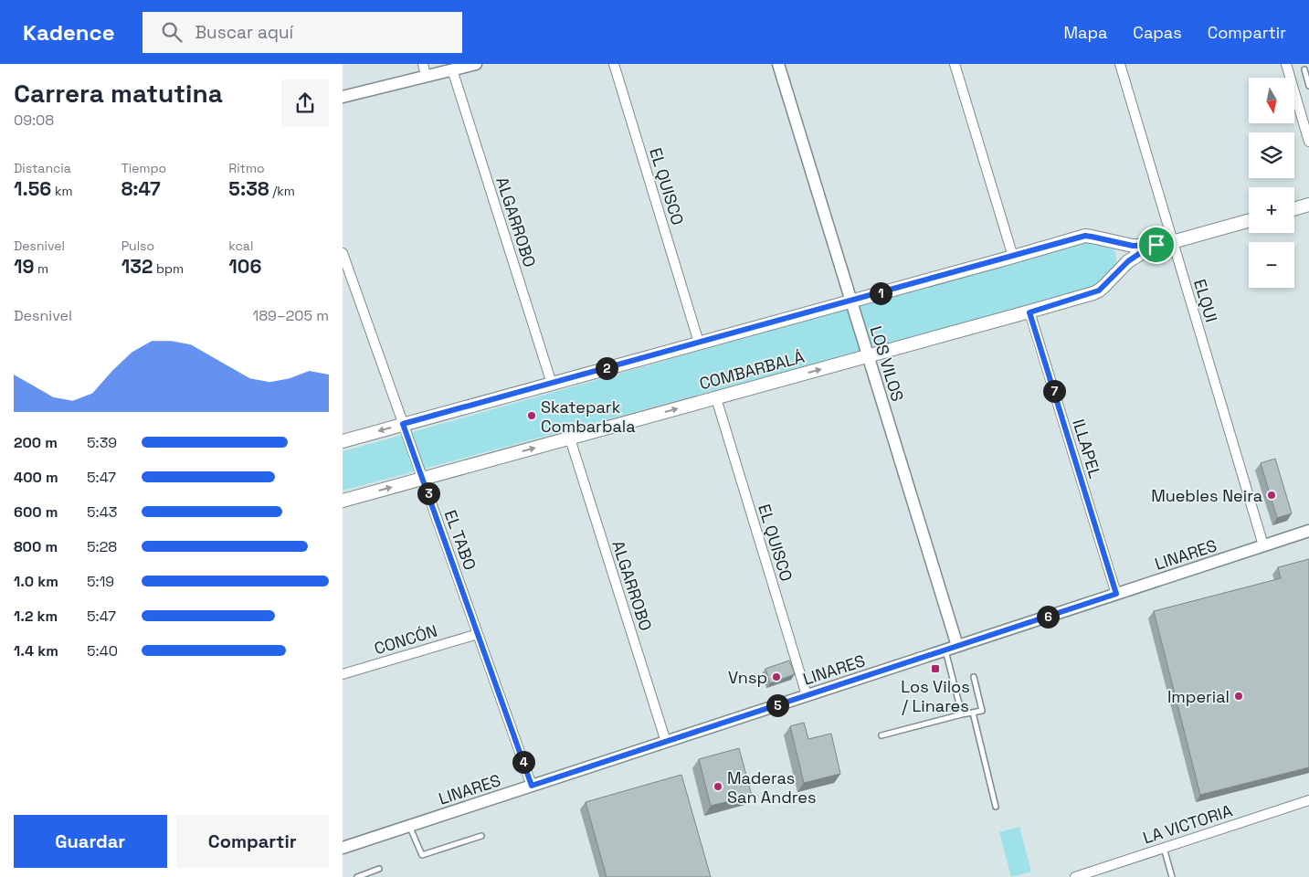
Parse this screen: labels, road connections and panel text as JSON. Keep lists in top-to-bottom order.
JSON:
{
  "streets": {
    "main road": ["COMBARBALÁ"],
    "street": [
      "EL QUISCO",
      "ALGARROBO",
      "ELQUI",
      "LOS VILOS",
      "ILLAPEL",
      "EL TABO",
      "LINARES",
      "CONCÓN",
      "LA VICTORIA"
    ]
  },
  "crossings": [
    ["EL QUISCO", "COMBARBALÁ"],
    ["EL QUISCO", "LINARES"],
    ["ALGARROBO", "COMBARBALÁ"],
    ["ALGARROBO", "LINARES"],
    ["ELQUI", "COMBARBALÁ"],
    ["ELQUI", "LINARES"],
    ["LOS VILOS", "COMBARBALÁ"],
    ["LOS VILOS", "LINARES"],
    ["COMBARBALÁ", "ILLAPEL"],
    ["COMBARBALÁ", "EL TABO"],
    ["ILLAPEL", "LINARES"],
    ["EL TABO", "LINARES"],
    ["EL TABO", "CONCÓN"]
  ],
  "places": {
    "other": [
      "Skatepark Combarbala",
      "Muebles Neira",
      "Vnsp",
      "Imperial",
      "Maderas San Andres"
    ],
    "transit": ["Los Vilos / Linares"]
  },
  "north": "bottom",
  "page": {
    "header": "Kadence",
    "search": "Buscar aquí",
    "nav": ["Mapa", "Capas", "Compartir"],
    "heading": ["Carrera matutina", "09:08"],
    "map_buttons": ["+", "−"],
    "stats": [
      ["Distancia", "1.56 km"],
      ["Tiempo", "8:47"],
      ["Ritmo", "5:38 /km"],
      ["Desnivel", "19 m"],
      ["Pulso", "132 bpm"],
      ["kcal", "106"]
    ],
    "pins": [
      "1",
      "2",
      "7",
      "3",
      "6",
      "5",
      "4"
    ],
    "chart": ["Desnivel", "189–205 m"],
    "list": [
      {
        "name": "200 m",
        "note": "5:39"
      },
      {
        "name": "400 m",
        "note": "5:47"
      },
      {
        "name": "600 m",
        "note": "5:43"
      },
      {
        "name": "800 m",
        "note": "5:28"
      },
      {
        "name": "1.0 km",
        "note": "5:19"
      },
      {
        "name": "1.2 km",
        "note": "5:47"
      },
      {
        "name": "1.4 km",
        "note": "5:40"
      }
    ],
    "buttons": ["Guardar", "Compartir"]
  }
}
